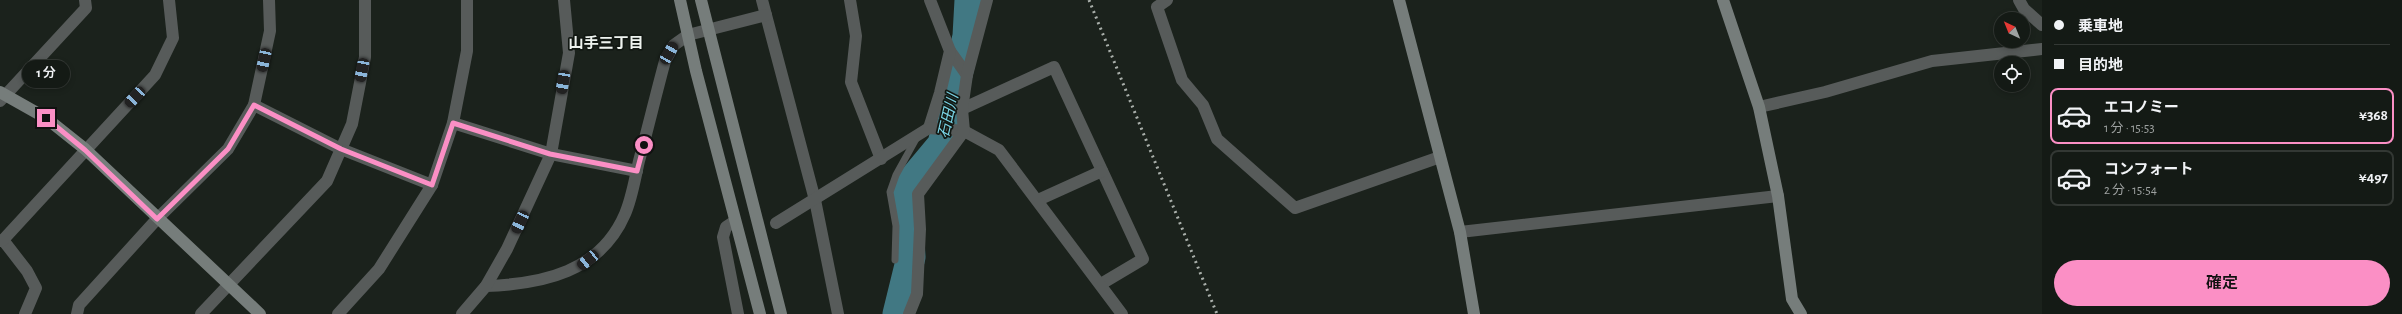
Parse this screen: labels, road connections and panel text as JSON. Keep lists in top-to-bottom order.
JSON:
{
  "districts": ["山手三丁目"],
  "water": ["石田川"],
  "north": "top left",
  "page": {
    "banner": ["乗車地", "目的地"],
    "bubble": "1 分",
    "list": [
      {
        "name": "エコノミー",
        "note": "1 分 · 15:53",
        "value": "¥368"
      },
      {
        "name": "コンフォート",
        "note": "2 分 · 15:54",
        "value": "¥497"
      }
    ],
    "buttons": "確定"
  }
}
